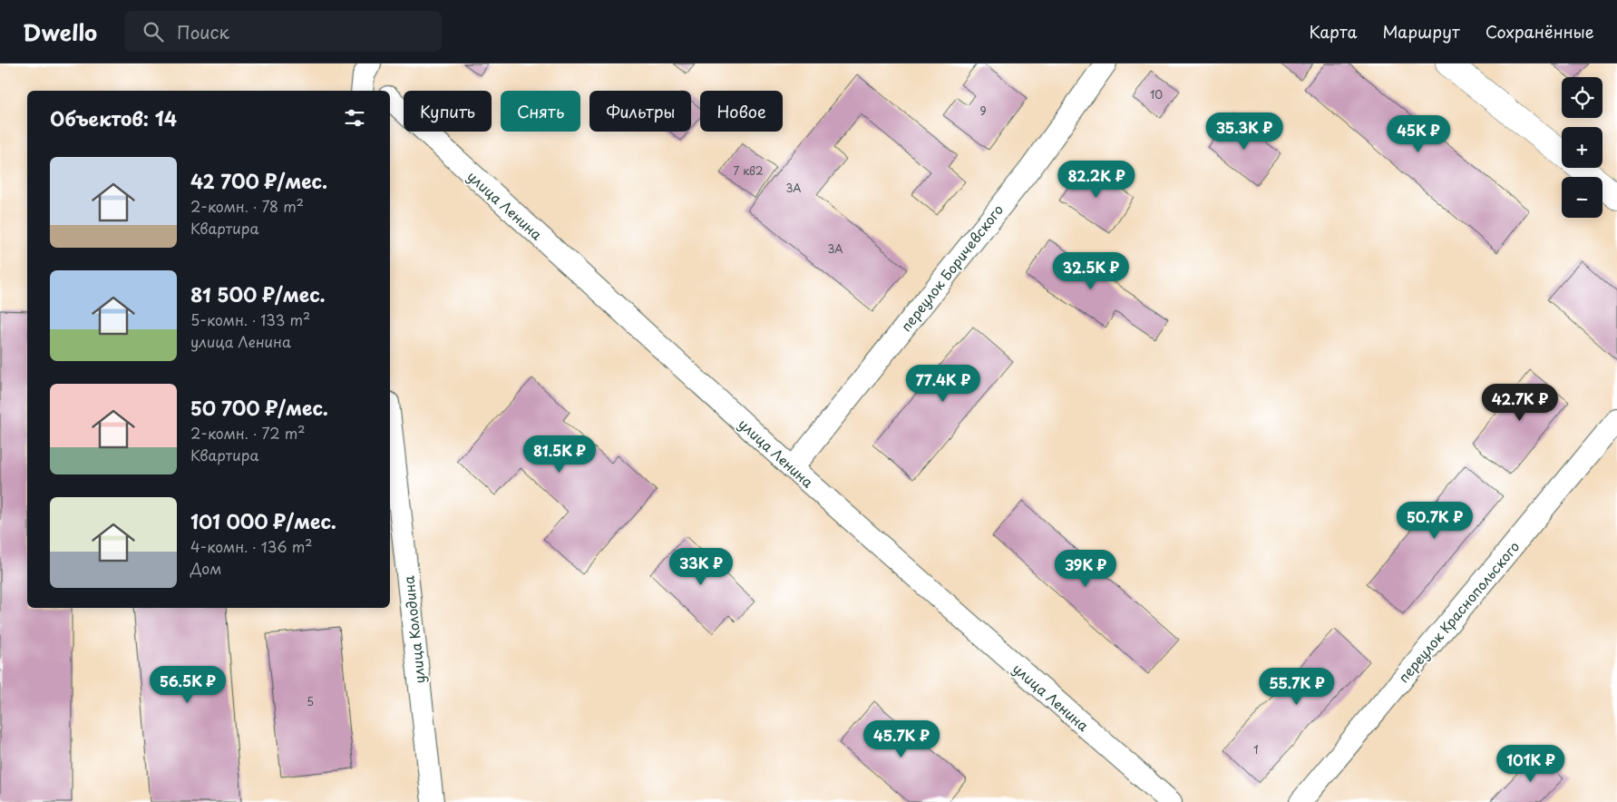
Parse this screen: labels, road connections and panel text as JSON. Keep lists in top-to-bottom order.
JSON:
{
  "streets": {
    "street": [
      "улица Ленина",
      "переулок Боричевского",
      "переулок Краснопольского",
      "улица Колодина"
    ]
  },
  "crossings": [
    ["улица Ленина", "переулок Боричевского"]
  ],
  "house_numbers": [
    "10",
    "9",
    "7 кв2",
    "3А",
    "3А",
    "5",
    "1"
  ],
  "page": {
    "header": "Dwello",
    "search": "Поиск",
    "nav": ["Карта", "Маршрут", "Сохранённые"],
    "map_buttons": ["+", "−"],
    "chip": [
      "Купить",
      "Снять",
      "Фильтры",
      "Новое"
    ],
    "heading": "Объектов: 14",
    "price": [
      "35.3K ₽",
      "45K ₽",
      "82.2K ₽",
      "32.5K ₽",
      "77.4K ₽",
      "42.7K ₽",
      "81.5K ₽",
      "50.7K ₽",
      "33K ₽",
      "39K ₽",
      "56.5K ₽",
      "55.7K ₽",
      "45.7K ₽",
      "101K ₽"
    ],
    "list": [
      {
        "name": "42 700 ₽/мес.",
        "note": "2-комн. · 78 m² · Квартира"
      },
      {
        "name": "81 500 ₽/мес.",
        "note": "5-комн. · 133 m² · улица Ленина"
      },
      {
        "name": "50 700 ₽/мес.",
        "note": "2-комн. · 72 m² · Квартира"
      },
      {
        "name": "101 000 ₽/мес.",
        "note": "4-комн. · 136 m² · Дом"
      }
    ]
  }
}
